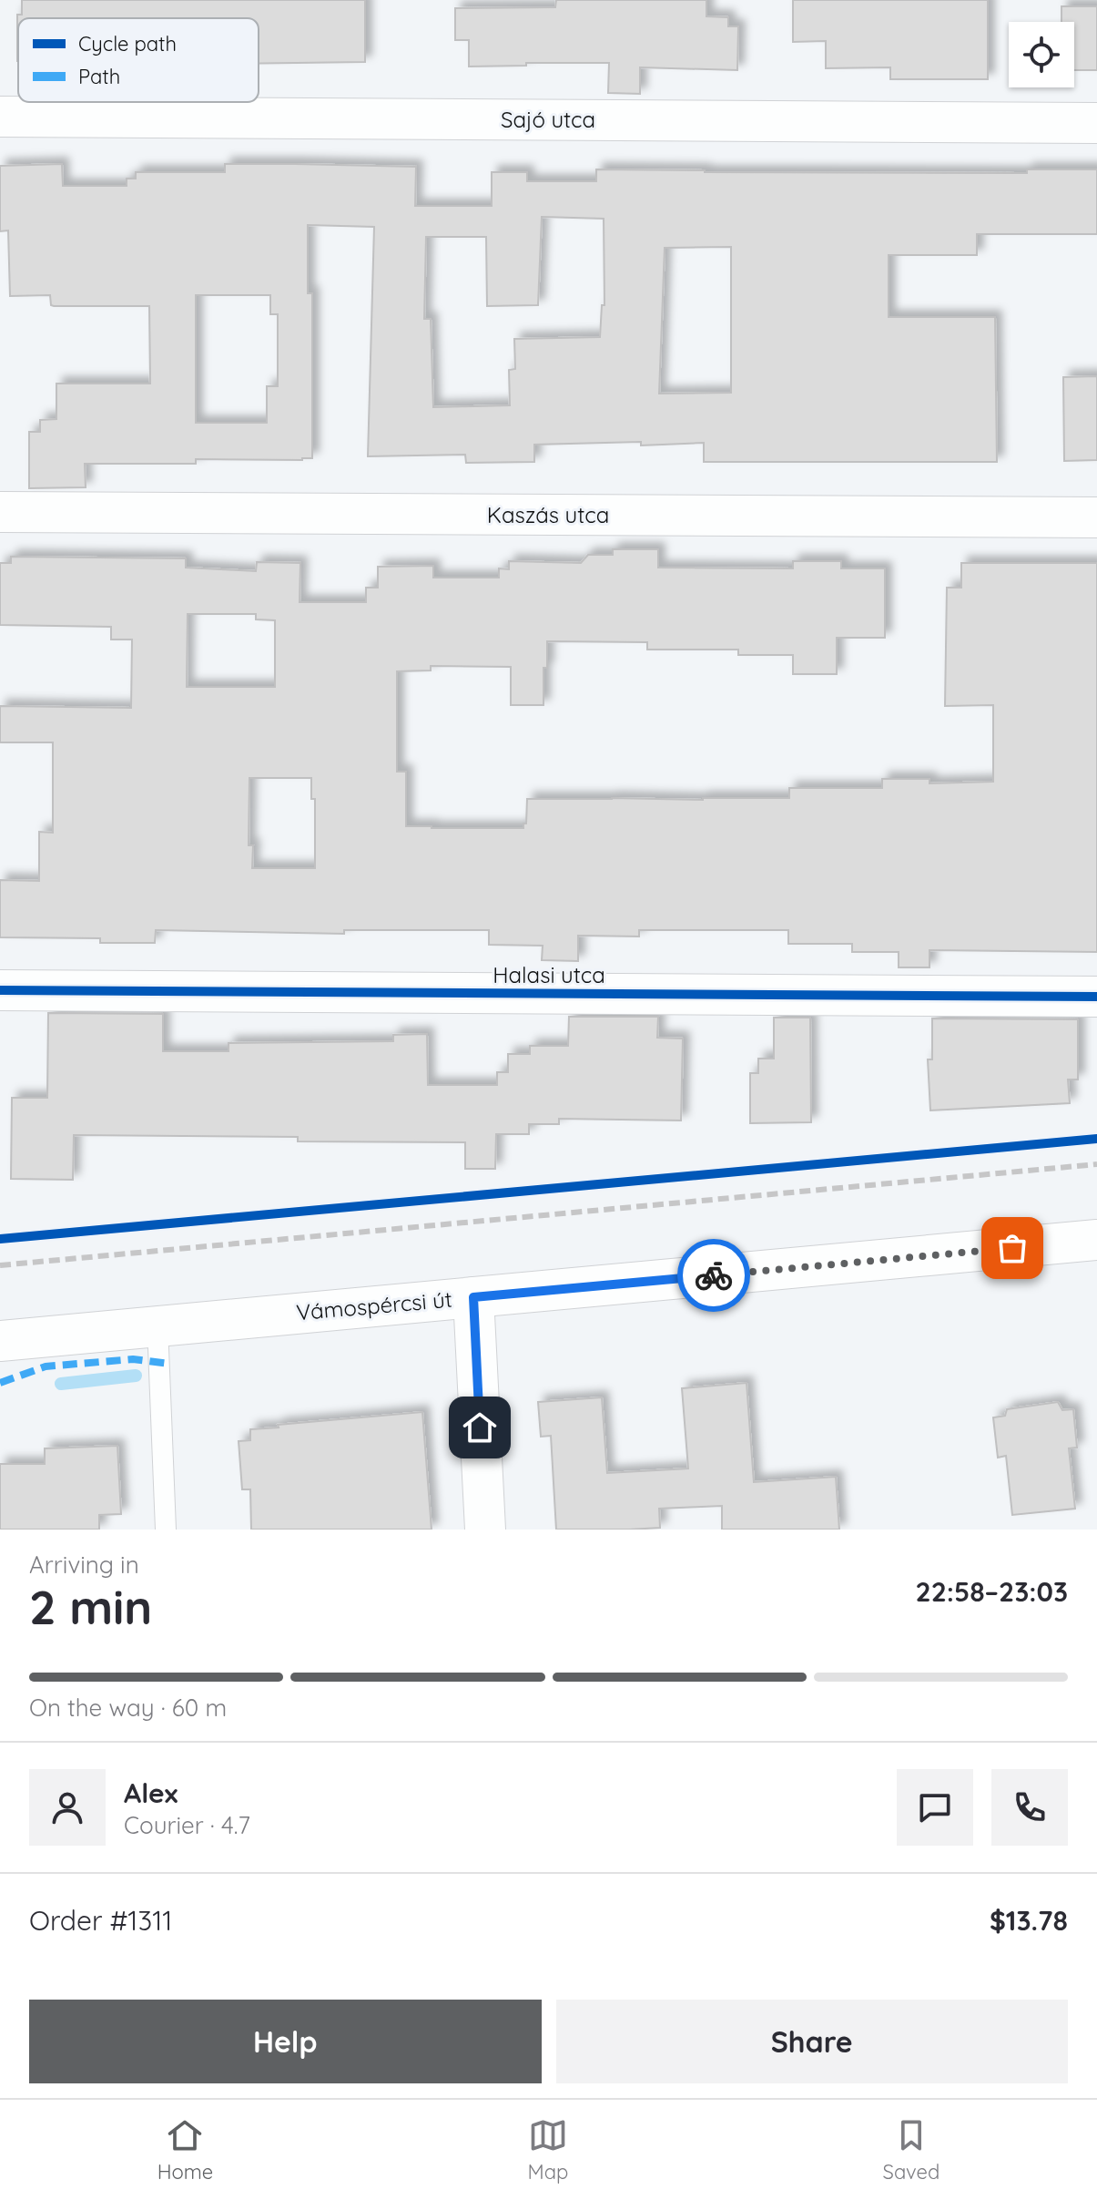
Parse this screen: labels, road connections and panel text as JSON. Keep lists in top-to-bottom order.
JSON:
{
  "streets": {
    "street": [
      "Sajó utca",
      "Kaszás utca",
      "Halasi utca",
      "Vámospércsi út"
    ]
  },
  "legend": ["Cycle path", "Path"],
  "page": {
    "heading": ["2 min", "Arriving in", "22:58–23:03"],
    "panel": [
      "Alex",
      "Courier · 4.7",
      "Order #1311",
      "$13.78"
    ],
    "bar": "On the way · 60 m",
    "buttons": ["Help", "Share"],
    "tabs": ["Home", "Map", "Saved"]
  }
}
